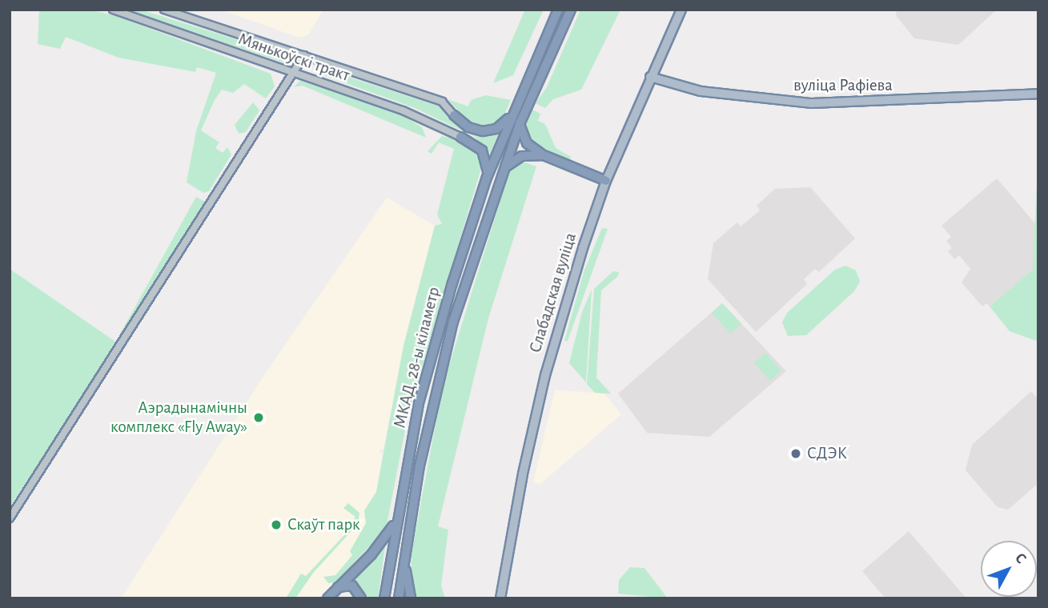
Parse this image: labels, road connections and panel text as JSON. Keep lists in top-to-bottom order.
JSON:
{
  "streets": {
    "highway": ["МКАД, 28-ы кіламетр"],
    "main road": ["вуліца Рафіева", "Слабадская вуліца"],
    "street": ["Мянькоўскі тракт"]
  },
  "crossings": [
    ["вуліца Рафіева", "Слабадская вуліца"]
  ],
  "places": ["Аэрадынамічны комплекс «Fly Away»", "СДЭК", "Скаўт парк"],
  "north": "top right"
}
